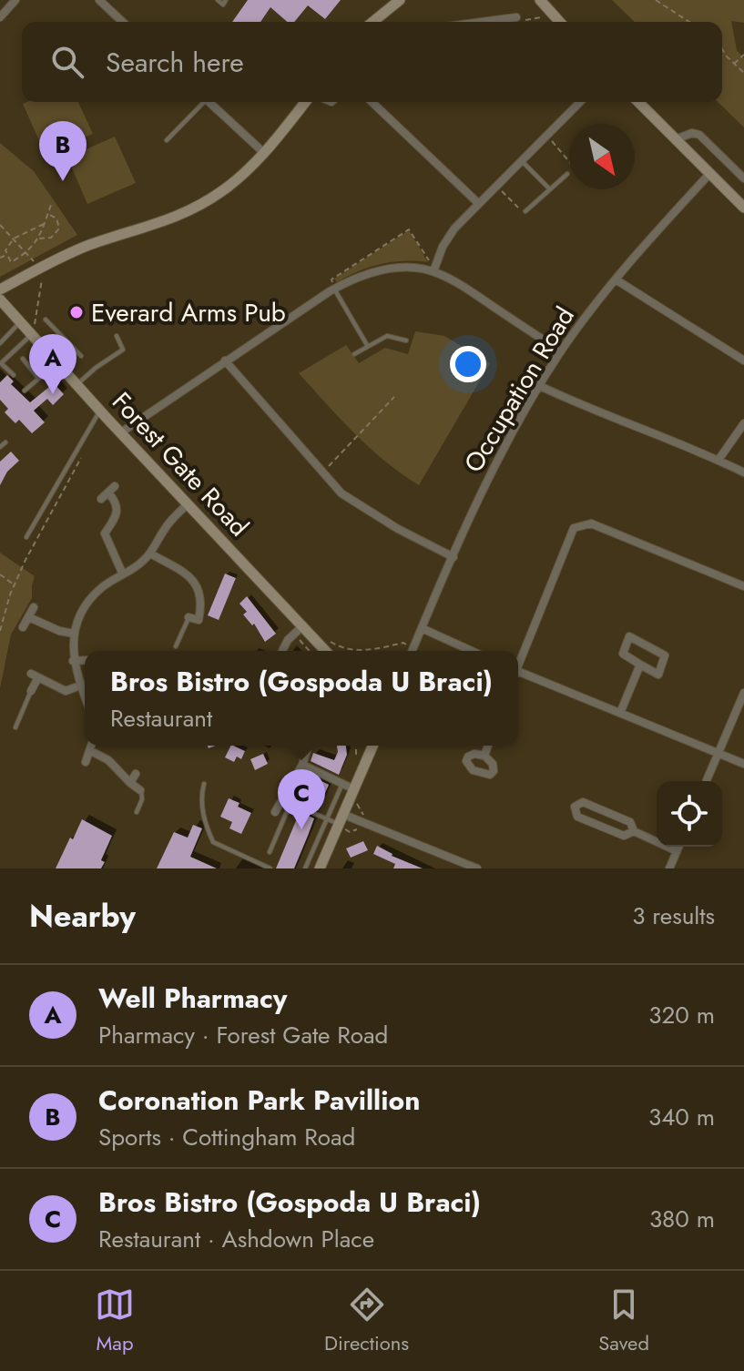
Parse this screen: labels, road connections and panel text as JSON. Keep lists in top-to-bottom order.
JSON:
{
  "streets": {
    "street": ["Occupation Road", "Forest Gate Road"]
  },
  "places": ["Everard Arms Pub"],
  "north": "bottom right",
  "page": {
    "search": "Search here",
    "pins": ["B", "A", "C"],
    "popup": ["Bros Bistro (Gospoda U Braci)", "Restaurant"],
    "heading": ["Nearby", "3 results"],
    "list": [
      {
        "mark": "A",
        "name": "Well Pharmacy",
        "note": "Pharmacy · Forest Gate Road",
        "value": "320 m"
      },
      {
        "mark": "B",
        "name": "Coronation Park Pavillion",
        "note": "Sports · Cottingham Road",
        "value": "340 m"
      },
      {
        "mark": "C",
        "name": "Bros Bistro (Gospoda U Braci)",
        "note": "Restaurant · Ashdown Place",
        "value": "380 m"
      }
    ],
    "nav": ["Map", "Directions", "Saved"]
  }
}
